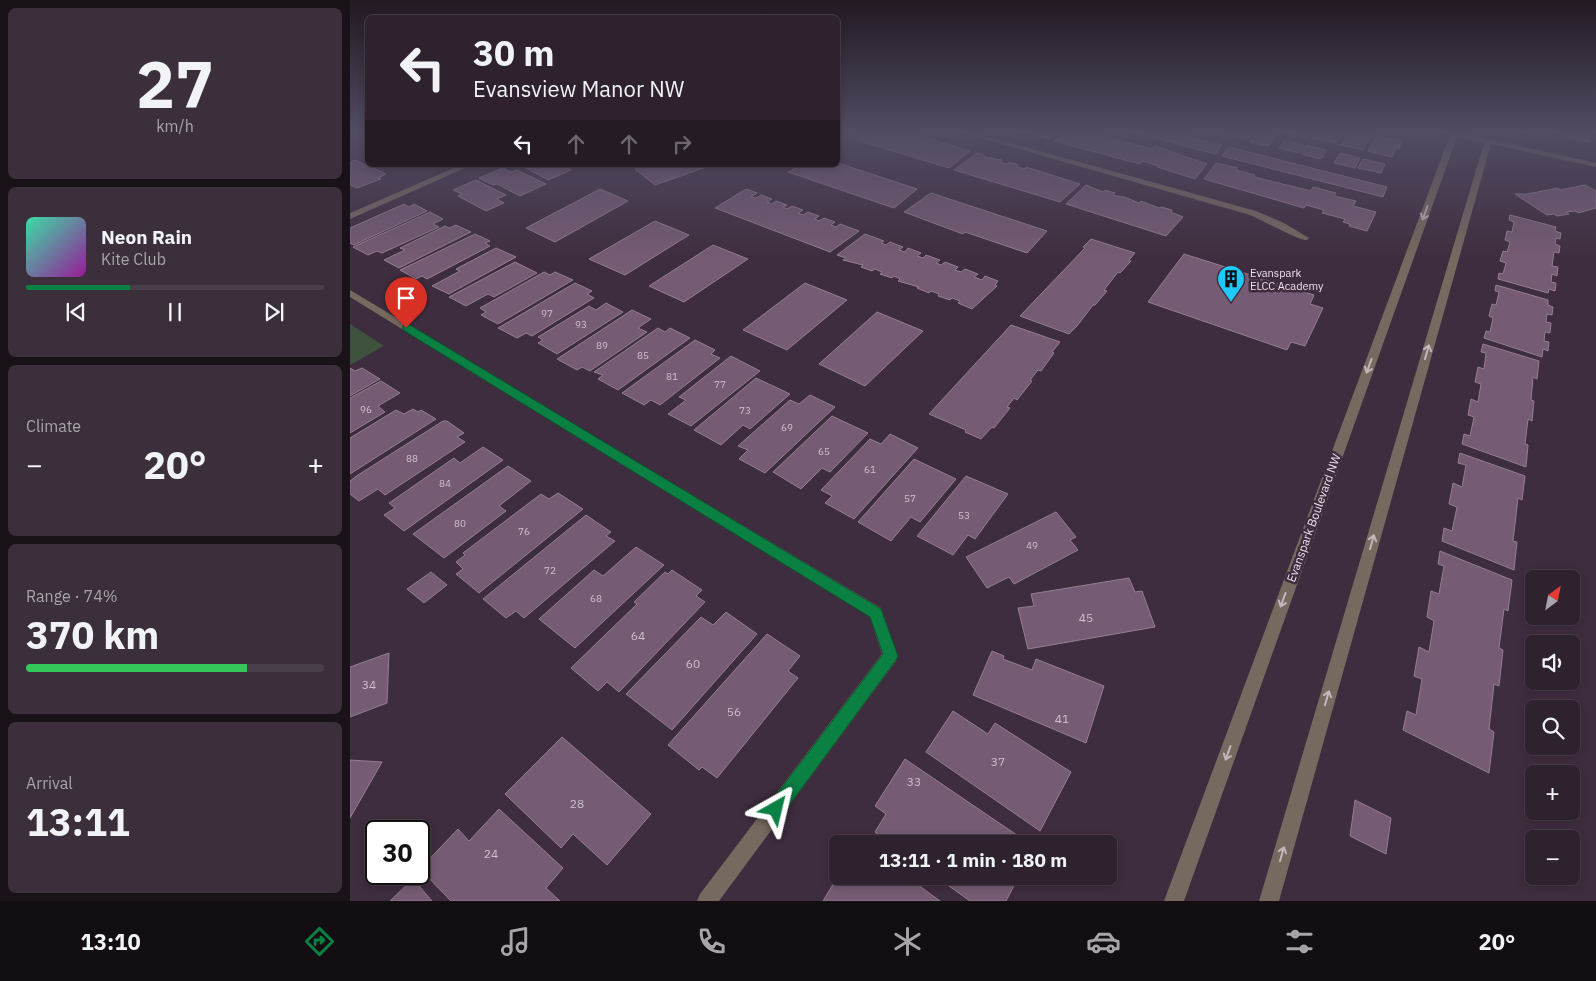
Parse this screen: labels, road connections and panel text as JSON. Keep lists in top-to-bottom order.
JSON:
{
  "streets": {
    "street": ["Evanspark Boulevard NW"]
  },
  "places": {
    "building": ["Evanspark ELCC Academy"]
  },
  "house_numbers": [
    "97",
    "93",
    "89",
    "85",
    "81",
    "77",
    "96",
    "73",
    "69",
    "65",
    "88",
    "61",
    "84",
    "57",
    "53",
    "80",
    "76",
    "49",
    "72",
    "68",
    "45",
    "64",
    "60",
    "34",
    "56",
    "41",
    "37",
    "33",
    "28",
    "24"
  ],
  "north": "top right",
  "page": {
    "tile": [
      ["27", "km/h"],
      "Climate",
      ["Range · 74%", "370 km"],
      ["Arrival", "13:11"]
    ],
    "turn": ["30 m", "Evansview Manor NW"],
    "song": ["Neon Rain", "Kite Club"],
    "heat": ["−", "20°", "+"],
    "map_buttons": ["+", "−"],
    "limit": "30",
    "trip": "13:11 · 1 min · 180 m",
    "tabs": ["13:10", "20°"]
  }
}
